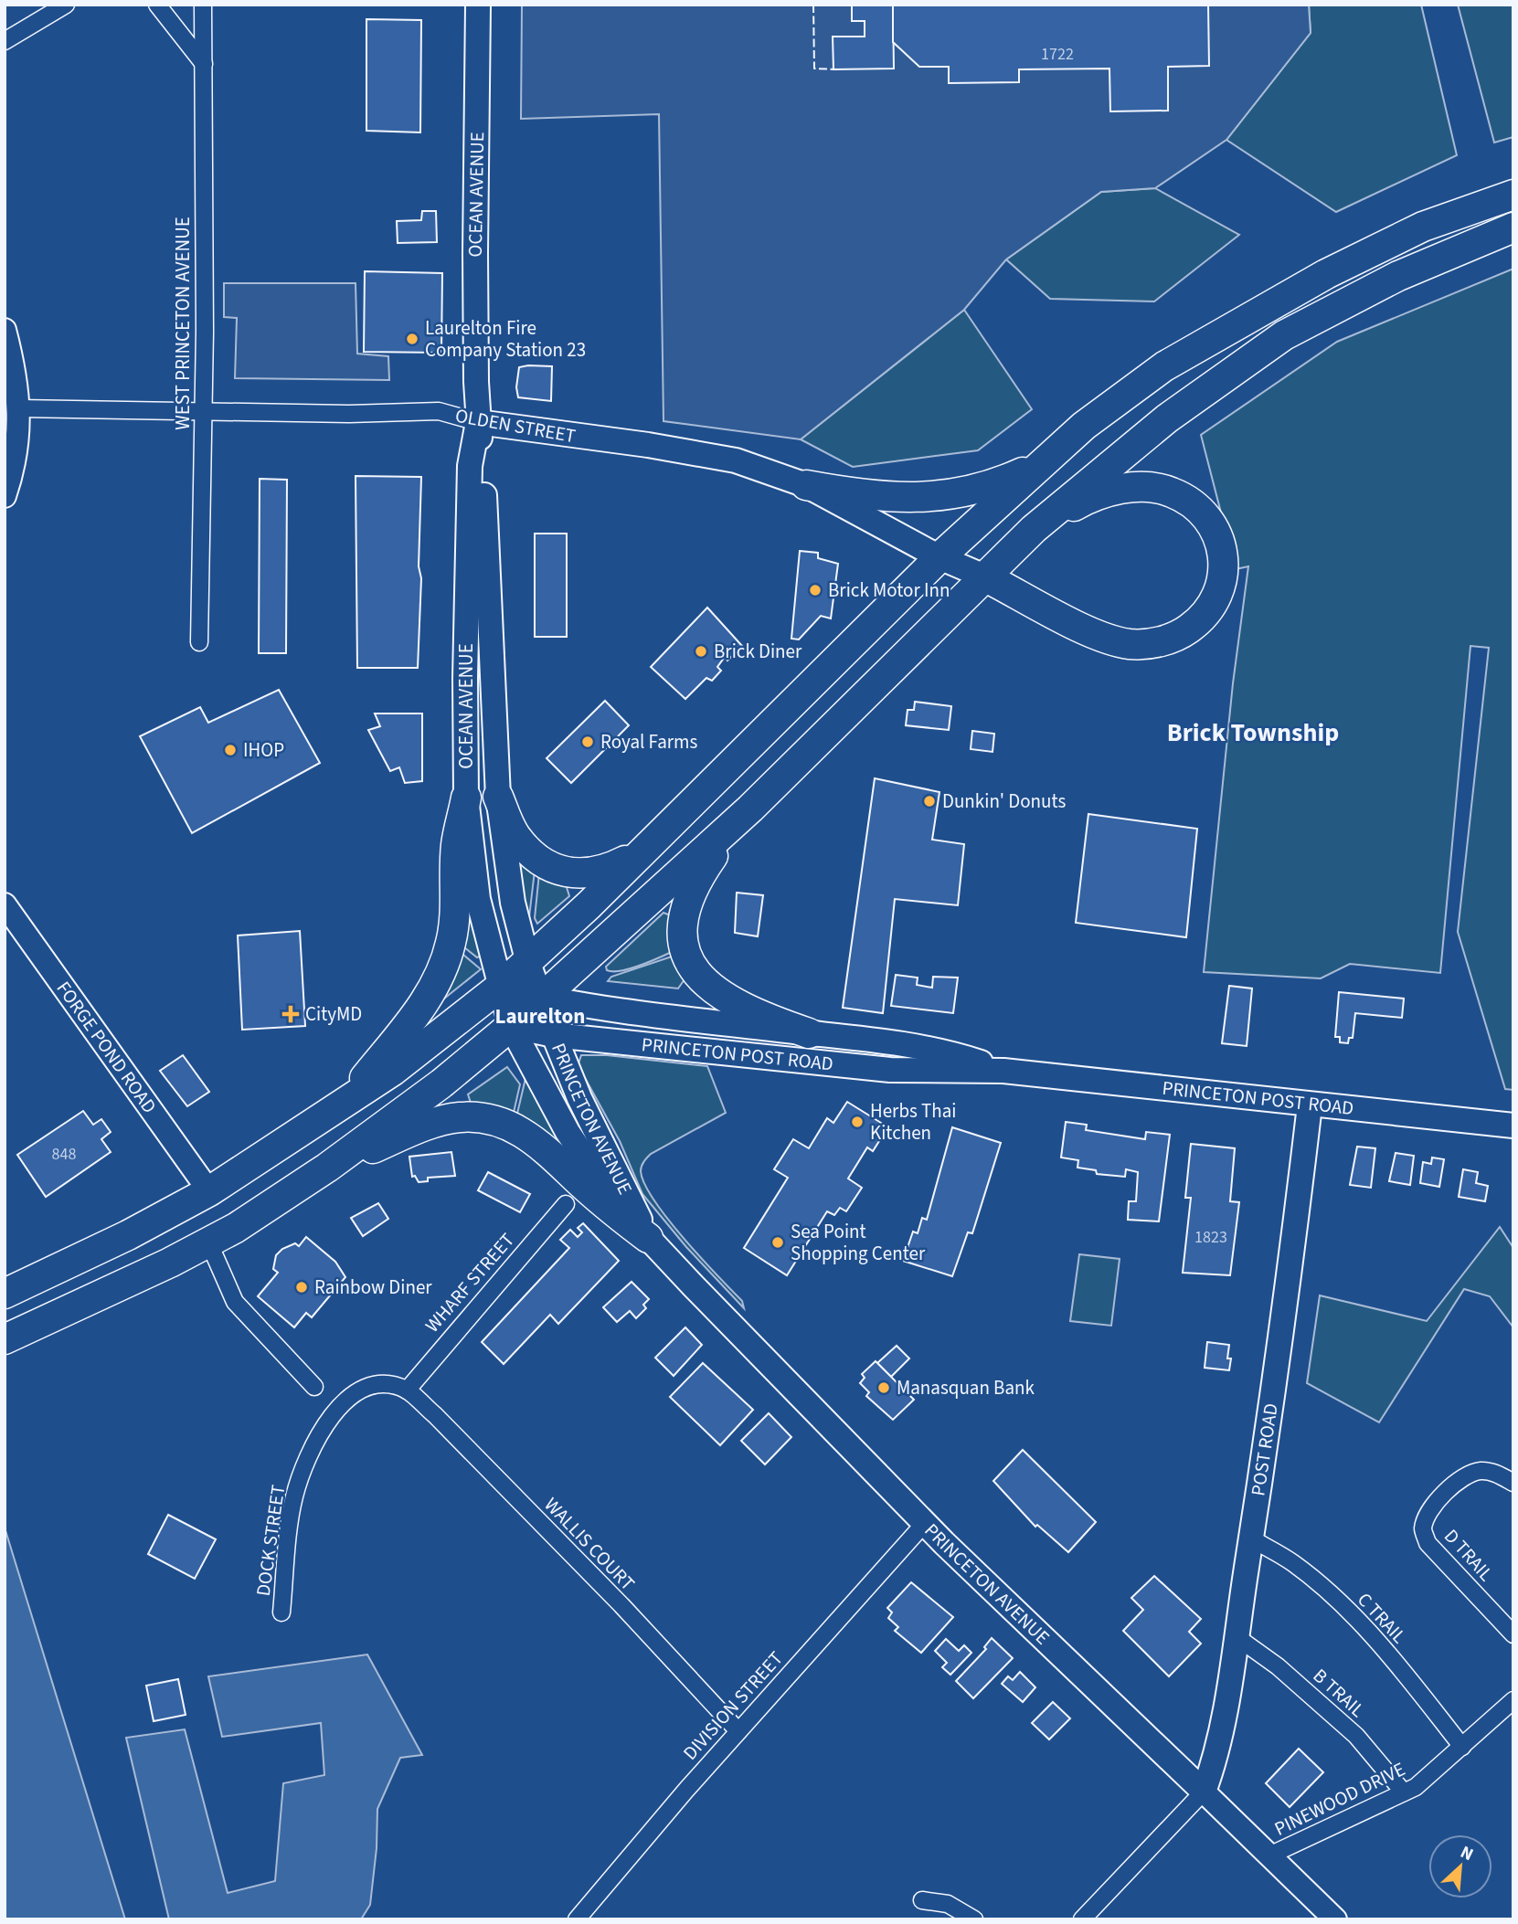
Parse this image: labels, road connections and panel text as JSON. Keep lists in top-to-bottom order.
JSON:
{
  "streets": {
    "main road": [
      "OCEAN AVENUE",
      "OLDEN STREET",
      "PRINCETON POST ROAD",
      "PRINCETON AVENUE",
      "POST ROAD"
    ],
    "street": [
      "WEST PRINCETON AVENUE",
      "FORGE POND ROAD",
      "WHARF STREET",
      "DOCK STREET",
      "WALLIS COURT",
      "D TRAIL",
      "C TRAIL",
      "B TRAIL",
      "DIVISION STREET",
      "PINEWOOD DRIVE"
    ]
  },
  "crossings": [
    ["OCEAN AVENUE", "OLDEN STREET"],
    ["OCEAN AVENUE", "PRINCETON POST ROAD"],
    ["OCEAN AVENUE", "PRINCETON AVENUE"],
    ["WEST PRINCETON AVENUE", "OLDEN STREET"],
    ["PRINCETON POST ROAD", "PRINCETON AVENUE"],
    ["PRINCETON POST ROAD", "POST ROAD"],
    ["PRINCETON AVENUE", "POST ROAD"],
    ["PRINCETON AVENUE", "DIVISION STREET"],
    ["PRINCETON AVENUE", "PINEWOOD DRIVE"],
    ["WHARF STREET", "DOCK STREET"],
    ["WHARF STREET", "WALLIS COURT"],
    ["POST ROAD", "C TRAIL"],
    ["POST ROAD", "B TRAIL"],
    ["DOCK STREET", "WALLIS COURT"],
    ["WALLIS COURT", "DIVISION STREET"],
    ["C TRAIL", "PINEWOOD DRIVE"],
    ["B TRAIL", "PINEWOOD DRIVE"]
  ],
  "districts": ["Brick Township", "Laurelton"],
  "places": {
    "other": [
      "Laurelton Fire Company Station 23",
      "Brick Motor Inn",
      "Brick Diner",
      "Royal Farms",
      "IHOP",
      "Dunkin' Donuts",
      "Herbs Thai Kitchen",
      "Sea Point Shopping Center",
      "Rainbow Diner",
      "Manasquan Bank"
    ],
    "health": ["CityMD"]
  },
  "house_numbers": ["1722", "848", "1823"],
  "north": "top right"
}
